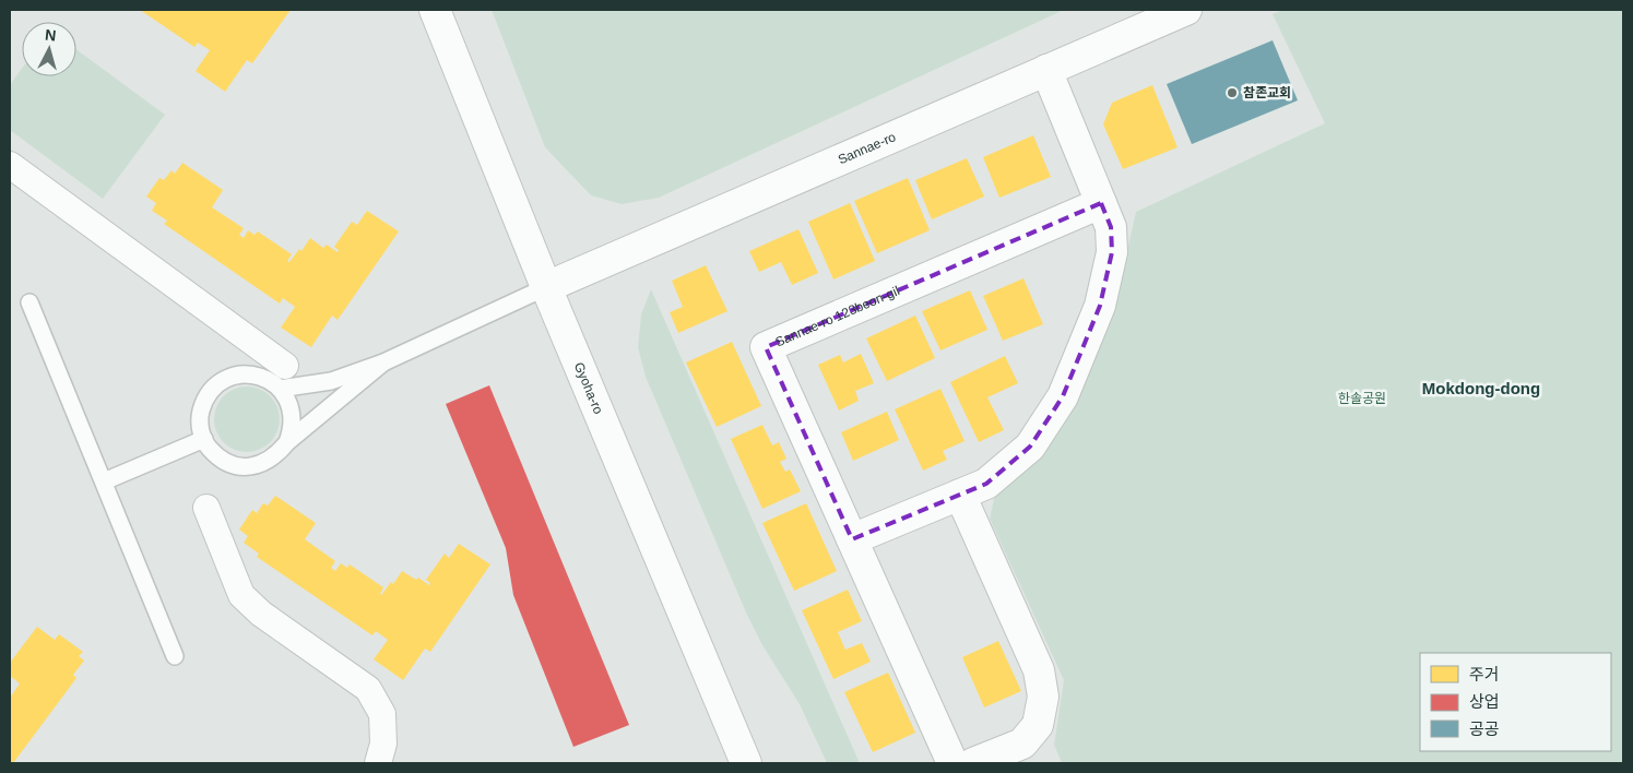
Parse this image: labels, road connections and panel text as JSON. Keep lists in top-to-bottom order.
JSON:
{
  "streets": {
    "street": ["Sannae-ro", "Sannae-ro 123beon-gil", "Gyoha-ro"]
  },
  "crossings": [
    ["Sannae-ro", "Gyoha-ro"]
  ],
  "districts": ["Mokdong-dong"],
  "parks": ["한솔공원"],
  "places": ["참존교회"],
  "legend": ["주거", "상업", "공공"],
  "north": "top"
}
